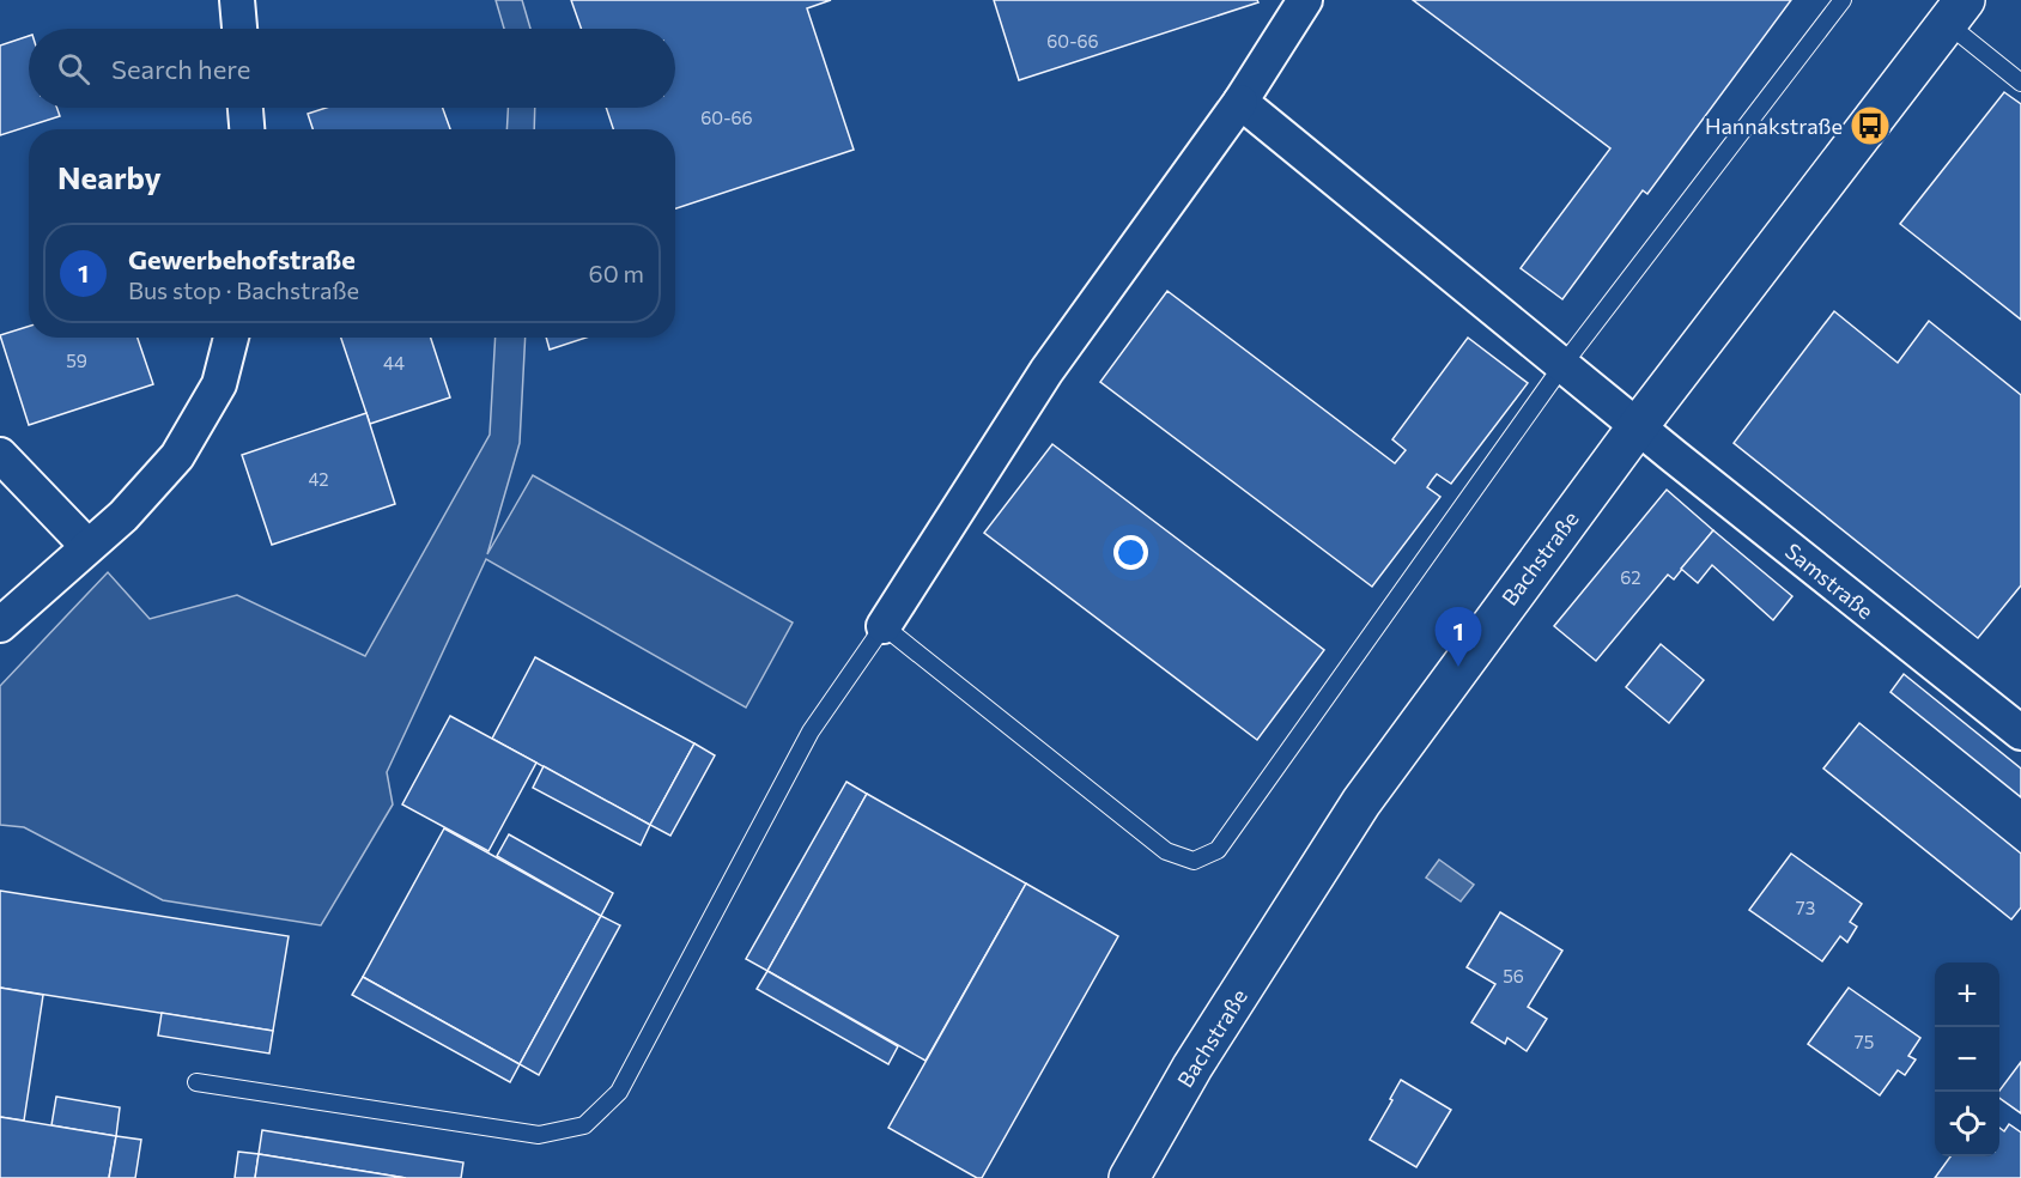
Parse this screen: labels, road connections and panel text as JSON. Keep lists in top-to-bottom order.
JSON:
{
  "streets": {
    "street": ["Bachstraße", "Samstraße"]
  },
  "crossings": [
    ["Bachstraße", "Samstraße"]
  ],
  "places": {
    "bus stop": ["Hannakstraße"]
  },
  "house_numbers": [
    "60-66",
    "60-66",
    "59",
    "44",
    "42",
    "62",
    "73",
    "56",
    "75"
  ],
  "page": {
    "search": "Search here",
    "heading": "Nearby",
    "list": [
      {
        "mark": "1",
        "name": "Gewerbehofstraße",
        "note": "Bus stop · Bachstraße",
        "value": "60 m"
      }
    ],
    "pins": "1",
    "map_buttons": ["+", "−"]
  }
}
